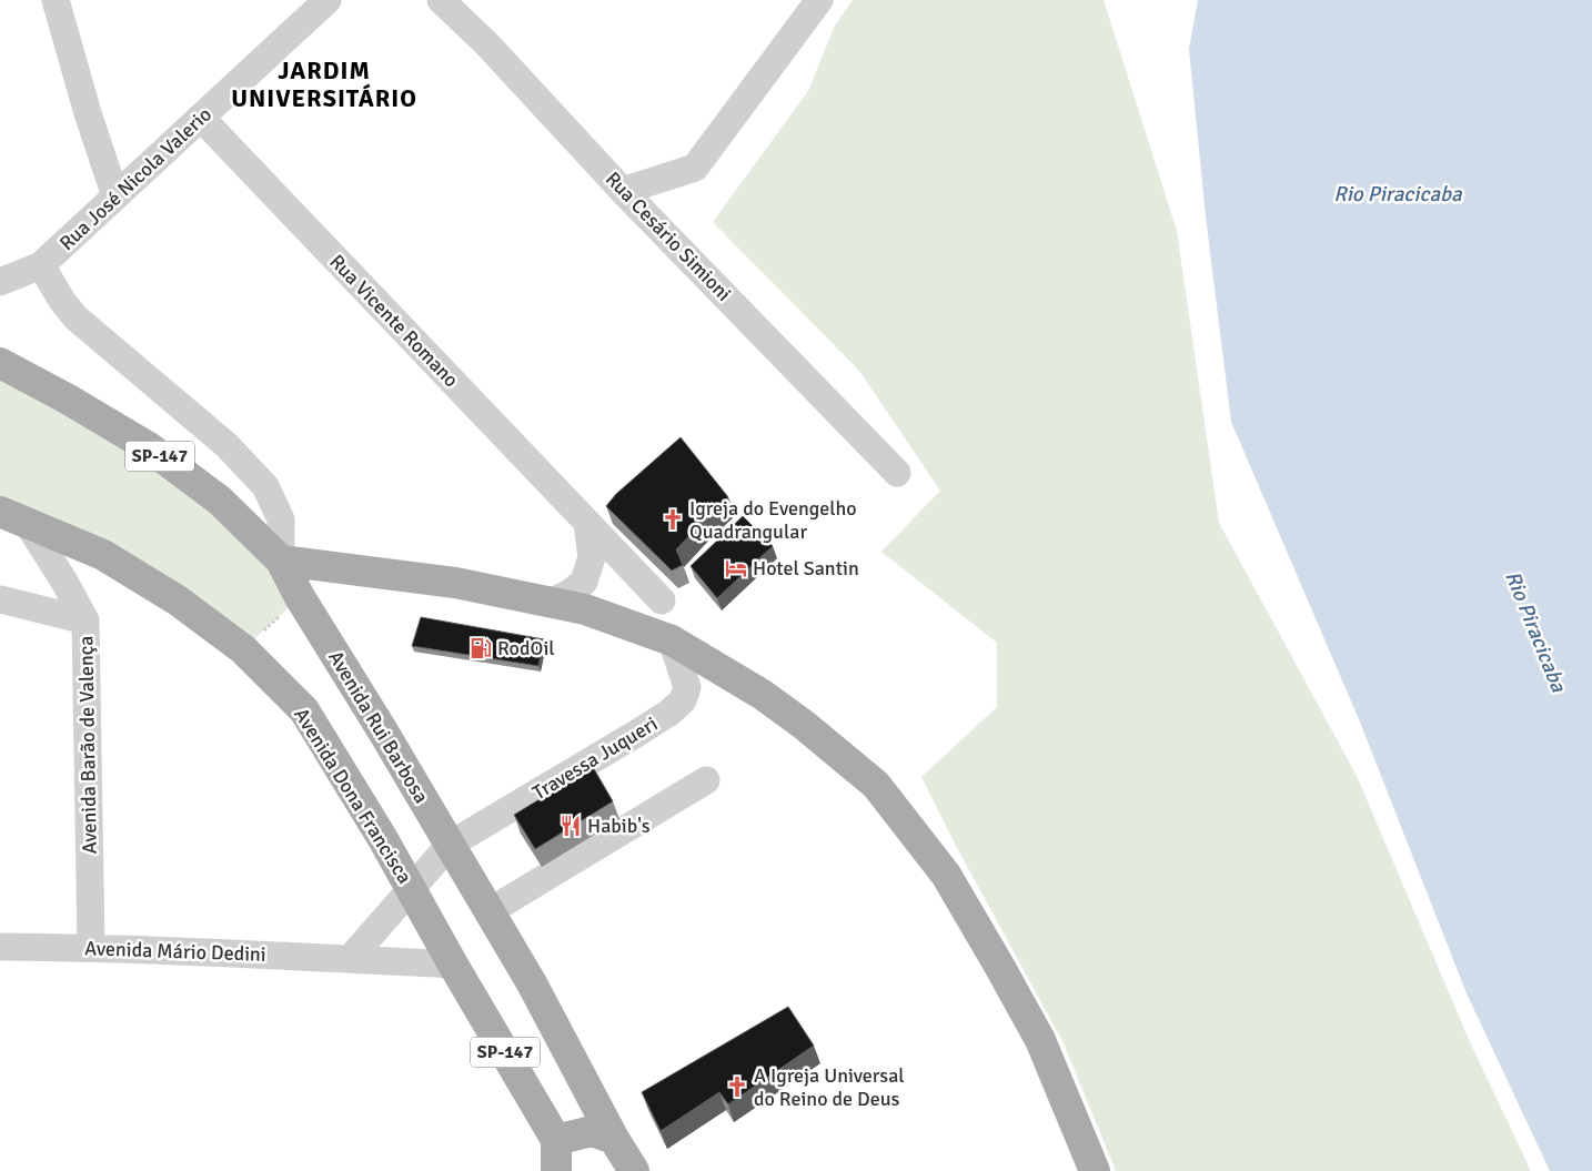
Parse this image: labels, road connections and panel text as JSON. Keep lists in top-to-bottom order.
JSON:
{
  "streets": {
    "main road": ["SP-147", "Avenida Rui Barbosa", "Avenida Dona Francisca"],
    "street": [
      "Rua José Nicola Valerio",
      "Rua Cesário Simioni",
      "Rua Vicente Romano",
      "Avenida Barão de Valença",
      "Travessa Juqueri",
      "Avenida Mário Dedini"
    ]
  },
  "crossings": [
    ["Rua José Nicola Valerio", "Rua Vicente Romano"],
    ["Avenida Rui Barbosa", "Travessa Juqueri"],
    ["Avenida Barão de Valença", "Avenida Dona Francisca"],
    ["Avenida Barão de Valença", "Avenida Mário Dedini"],
    ["Avenida Dona Francisca", "Avenida Mário Dedini"]
  ],
  "districts": ["JARDIM UNIVERSITÁRIO"],
  "water": ["Rio Piracicaba"],
  "places": {
    "church": ["Igreja do Evengelho Quadrangular", "A Igreja Universal do Reino de Deus"],
    "hotel": ["Hotel Santin"],
    "fuel station": ["RodOil"],
    "restaurant": ["Habib's"]
  }
}
